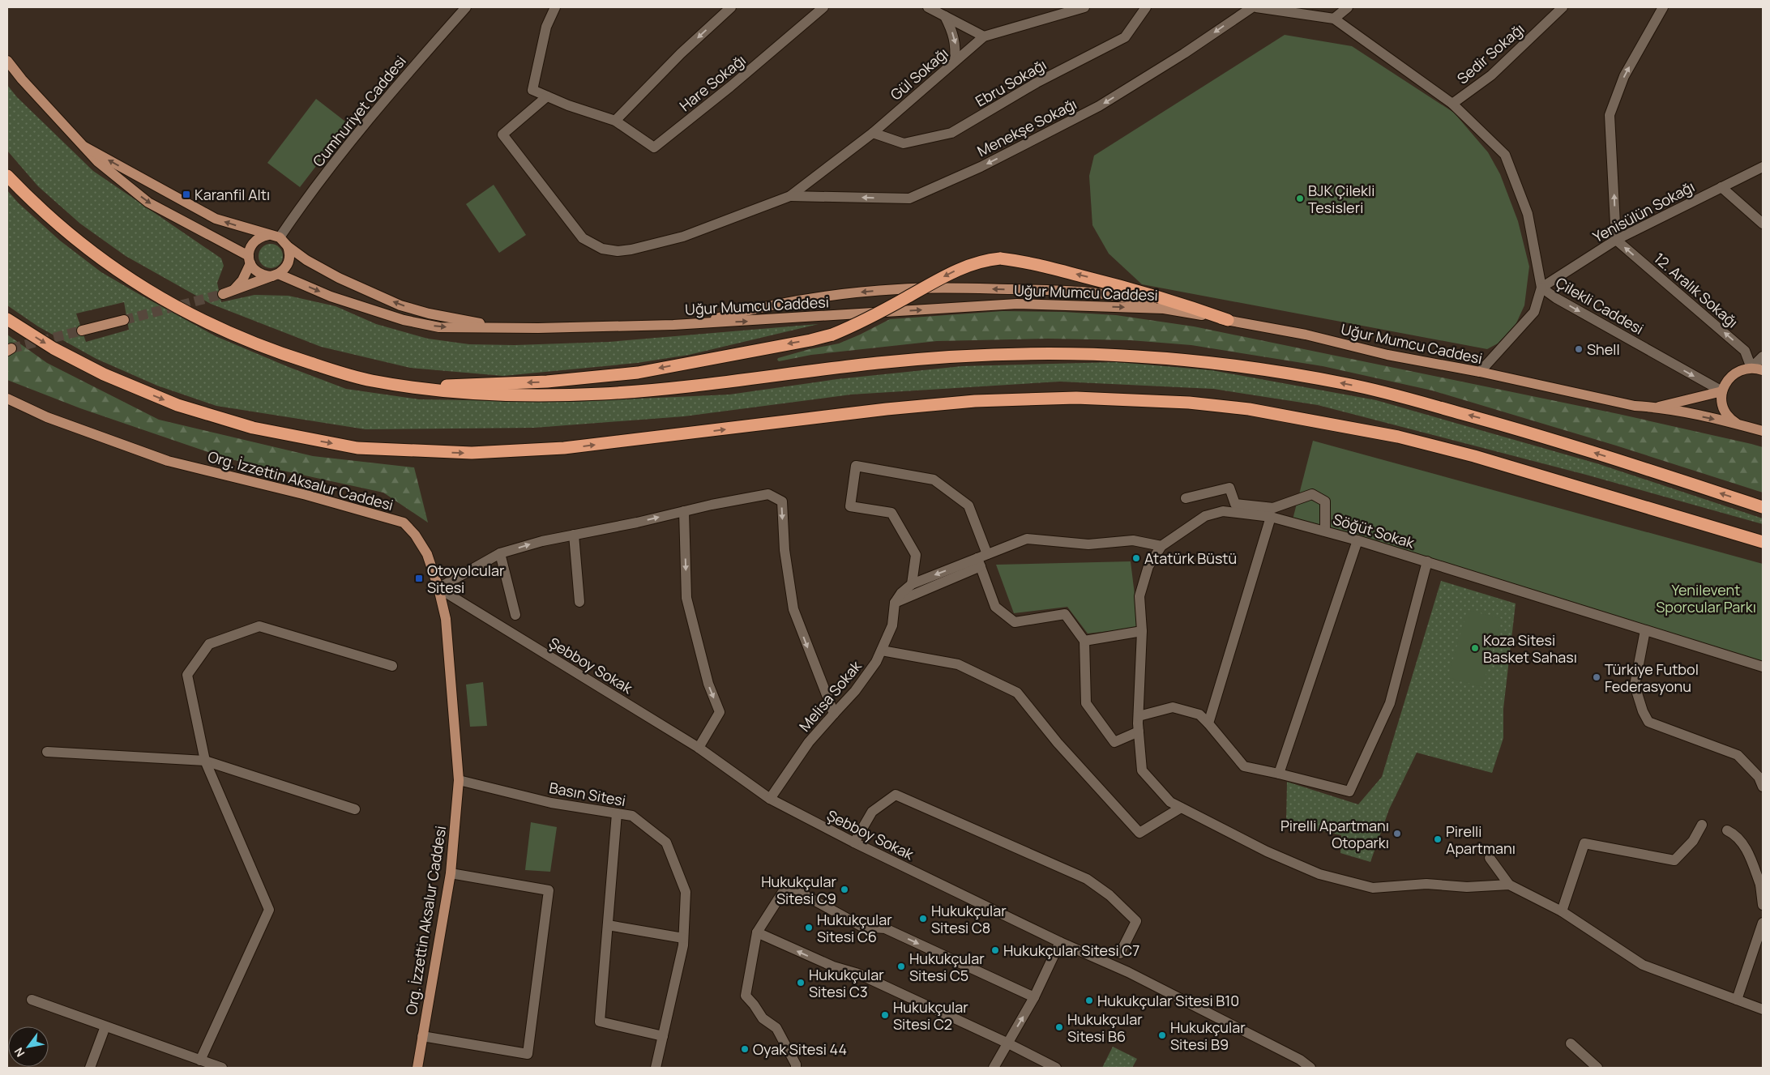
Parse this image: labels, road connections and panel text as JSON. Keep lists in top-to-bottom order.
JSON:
{
  "streets": {
    "main road": ["Uğur Mumcu Caddesi", "Org. İzzettin Aksalur Caddesi"],
    "street": [
      "Sedir Sokağı",
      "Gül Sokağı",
      "Hare Sokağı",
      "Ebru Sokağı",
      "Cumhuriyet Caddesi",
      "Menekşe Sokağı",
      "Yenisülün Sokağı",
      "12. Aralık Sokağı",
      "Çilekli Caddesi",
      "Söğüt Sokak",
      "Şebboy Sokak",
      "Melisa Sokak",
      "Basın Sitesi"
    ]
  },
  "crossings": [
    ["Sedir Sokağı", "Çilekli Caddesi"],
    ["Gül Sokağı", "Ebru Sokağı"],
    ["Gül Sokağı", "Menekşe Sokağı"],
    ["Yenisülün Sokağı", "12. Aralık Sokağı"],
    ["Yenisülün Sokağı", "Çilekli Caddesi"],
    ["Uğur Mumcu Caddesi", "Çilekli Caddesi"],
    ["Org. İzzettin Aksalur Caddesi", "Şebboy Sokak"],
    ["Org. İzzettin Aksalur Caddesi", "Basın Sitesi"],
    ["Şebboy Sokak", "Melisa Sokak"]
  ],
  "one_way": ["Menekşe Sokağı", "12. Aralık Sokağı", "Çilekli Caddesi"],
  "parks": ["Yenilevent Sporcular Parkı"],
  "places": {
    "transit": ["Karanfil Altı", "Otoyolcular Sitesi"],
    "other": [
      "BJK Çilekli Tesisleri",
      "Shell",
      "Atatürk Büstü",
      "Koza Sitesi Basket Sahası",
      "Türkiye Futbol Federasyonu",
      "Pirelli Apartmanı Otoparkı",
      "Pirelli Apartmanı",
      "Hukukçular Sitesi C9",
      "Hukukçular Sitesi C8",
      "Hukukçular Sitesi C6",
      "Hukukçular Sitesi C7",
      "Hukukçular Sitesi C5",
      "Hukukçular Sitesi C3",
      "Hukukçular Sitesi B10",
      "Hukukçular Sitesi C2",
      "Hukukçular Sitesi B6",
      "Hukukçular Sitesi B9",
      "Oyak Sitesi 44"
    ]
  },
  "north": "bottom left"
}
